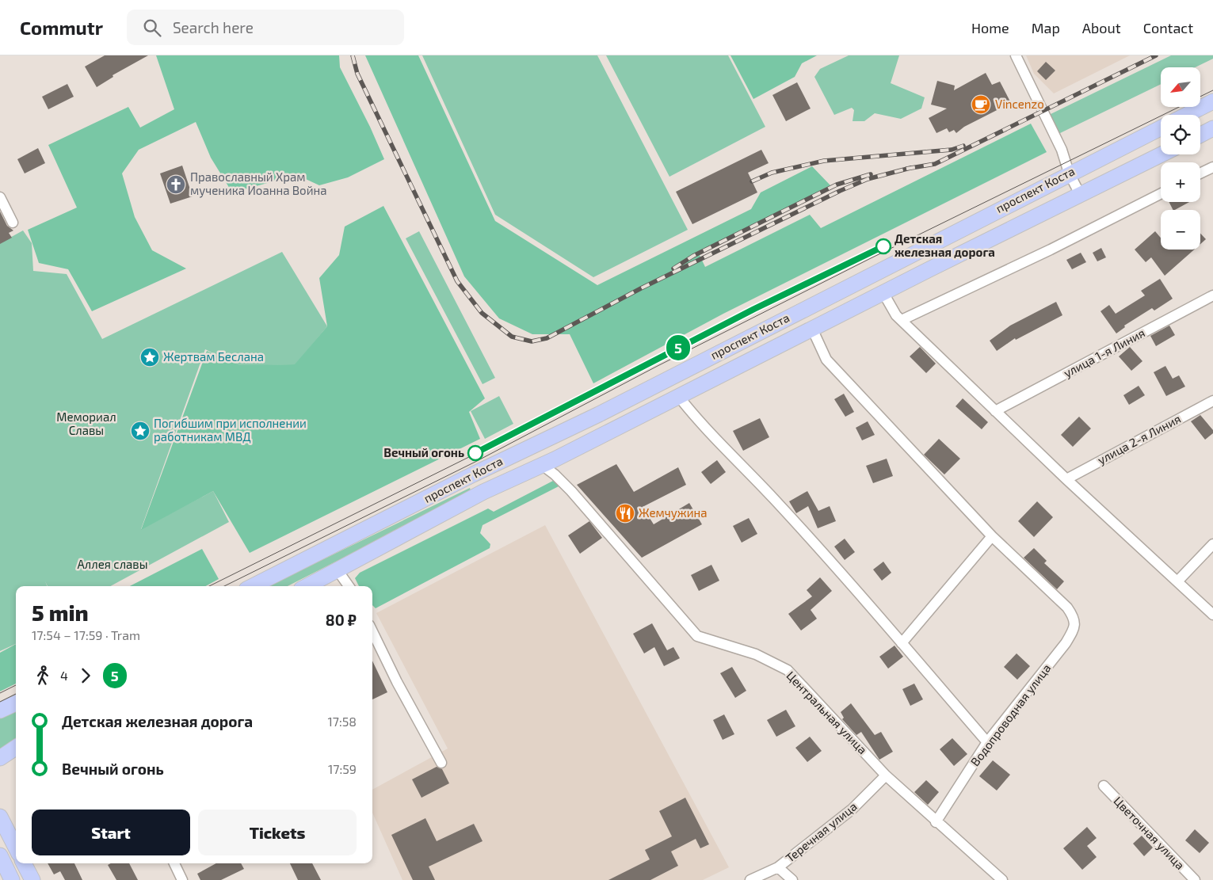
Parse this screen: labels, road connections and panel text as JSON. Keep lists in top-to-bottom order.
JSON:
{
  "streets": {
    "main road": ["проспект Коста"],
    "street": [
      "улица 1-я Линия",
      "улица 2-я Линия",
      "Центральная улица",
      "Водопроводная улица",
      "Теречная улица",
      "Цветочная улица"
    ]
  },
  "crossings": [
    ["проспект Коста", "Центральная улица"],
    ["Центральная улица", "Водопроводная улица"],
    ["Центральная улица", "Теречная улица"]
  ],
  "parks": ["Мемориал Славы", "Аллея славы"],
  "places": {
    "cafe": ["Vincenzo"],
    "church": ["Православный Храм мученика Иоанна Война"],
    "other": ["Детская железная дорога", "Вечный огонь"],
    "place": ["Жертвам Беслана", "Погибшим при исполнении работникам МВД"],
    "restaurant": ["Жемчужина"]
  },
  "lines": ["tram line 5"],
  "north": "bottom left",
  "page": {
    "header": "Commutr",
    "search": "Search here",
    "nav": [
      "Home",
      "Map",
      "About",
      "Contact"
    ],
    "on_map": "5",
    "map_buttons": ["+", "−"],
    "heading": ["5 min", "17:54 – 17:59 · Tram", "80 ₽"],
    "legs": ["4", "5"],
    "list": [
      {
        "name": "Детская железная дорога",
        "value": "17:58"
      },
      {
        "name": "Вечный огонь",
        "value": "17:59"
      }
    ],
    "buttons": ["Start", "Tickets"]
  }
}
